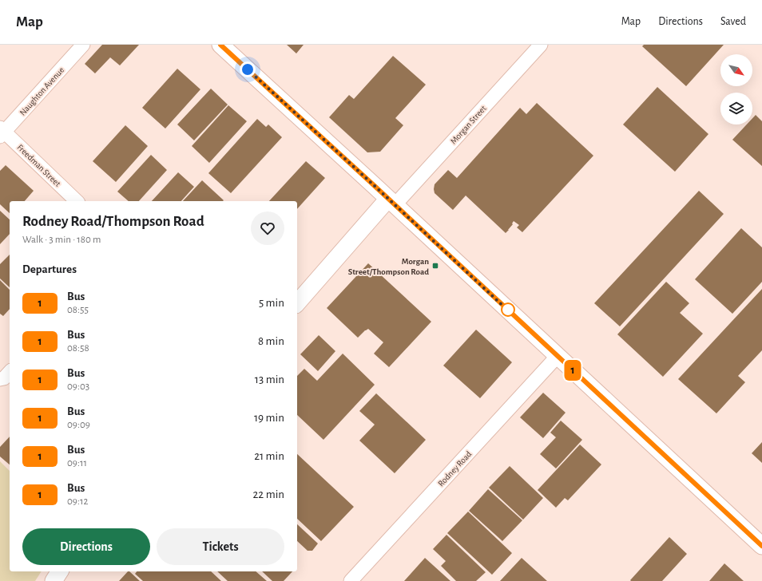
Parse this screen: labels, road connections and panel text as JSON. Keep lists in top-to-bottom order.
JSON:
{
  "streets": {
    "main road": ["Morgan Street"],
    "street": ["Naughton Avenue", "Freedman Street", "Rodney Road"]
  },
  "crossings": [
    ["Naughton Avenue", "Freedman Street"]
  ],
  "places": {
    "transit": ["Morgan Street/Thompson Road"]
  },
  "lines": ["bus line 1"],
  "north": "bottom right",
  "page": {
    "header": "Map",
    "nav": ["Map", "Directions", "Saved"],
    "on_map": "1",
    "heading": [
      ["Rodney Road/Thompson Road", "Walk · 3 min · 180 m"],
      "Departures"
    ],
    "list": [
      {
        "mark": "1",
        "name": "Bus",
        "note": "08:55",
        "value": "5 min"
      },
      {
        "mark": "1",
        "name": "Bus",
        "note": "08:58",
        "value": "8 min"
      },
      {
        "mark": "1",
        "name": "Bus",
        "note": "09:03",
        "value": "13 min"
      },
      {
        "mark": "1",
        "name": "Bus",
        "note": "09:09",
        "value": "19 min"
      },
      {
        "mark": "1",
        "name": "Bus",
        "note": "09:11",
        "value": "21 min"
      },
      {
        "mark": "1",
        "name": "Bus",
        "note": "09:12",
        "value": "22 min"
      }
    ],
    "buttons": ["Directions", "Tickets"]
  }
}
